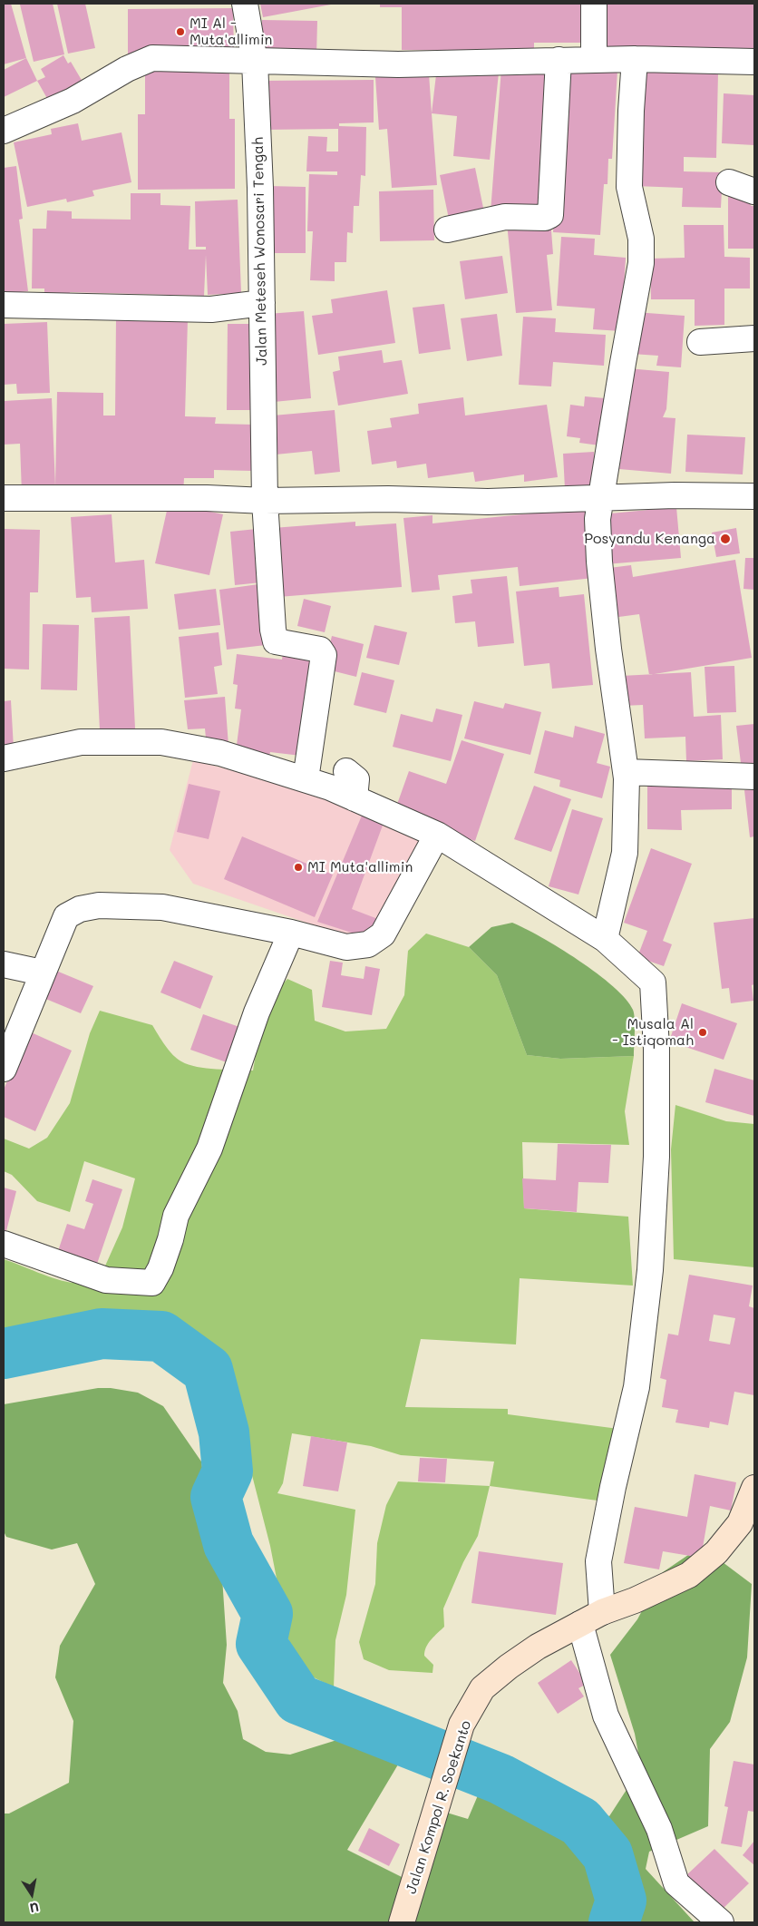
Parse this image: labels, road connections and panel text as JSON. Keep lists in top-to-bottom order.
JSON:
{
  "streets": {
    "main road": ["Jalan Kompol R. Soekanto"],
    "street": ["Jalan Meteseh Wonosari Tengah"]
  },
  "places": [
    "MI Al - Muta'allimin",
    "Posyandu Kenanga",
    "MI Muta'allimin",
    "Musala Al - Istiqomah"
  ],
  "north": "bottom"
}
